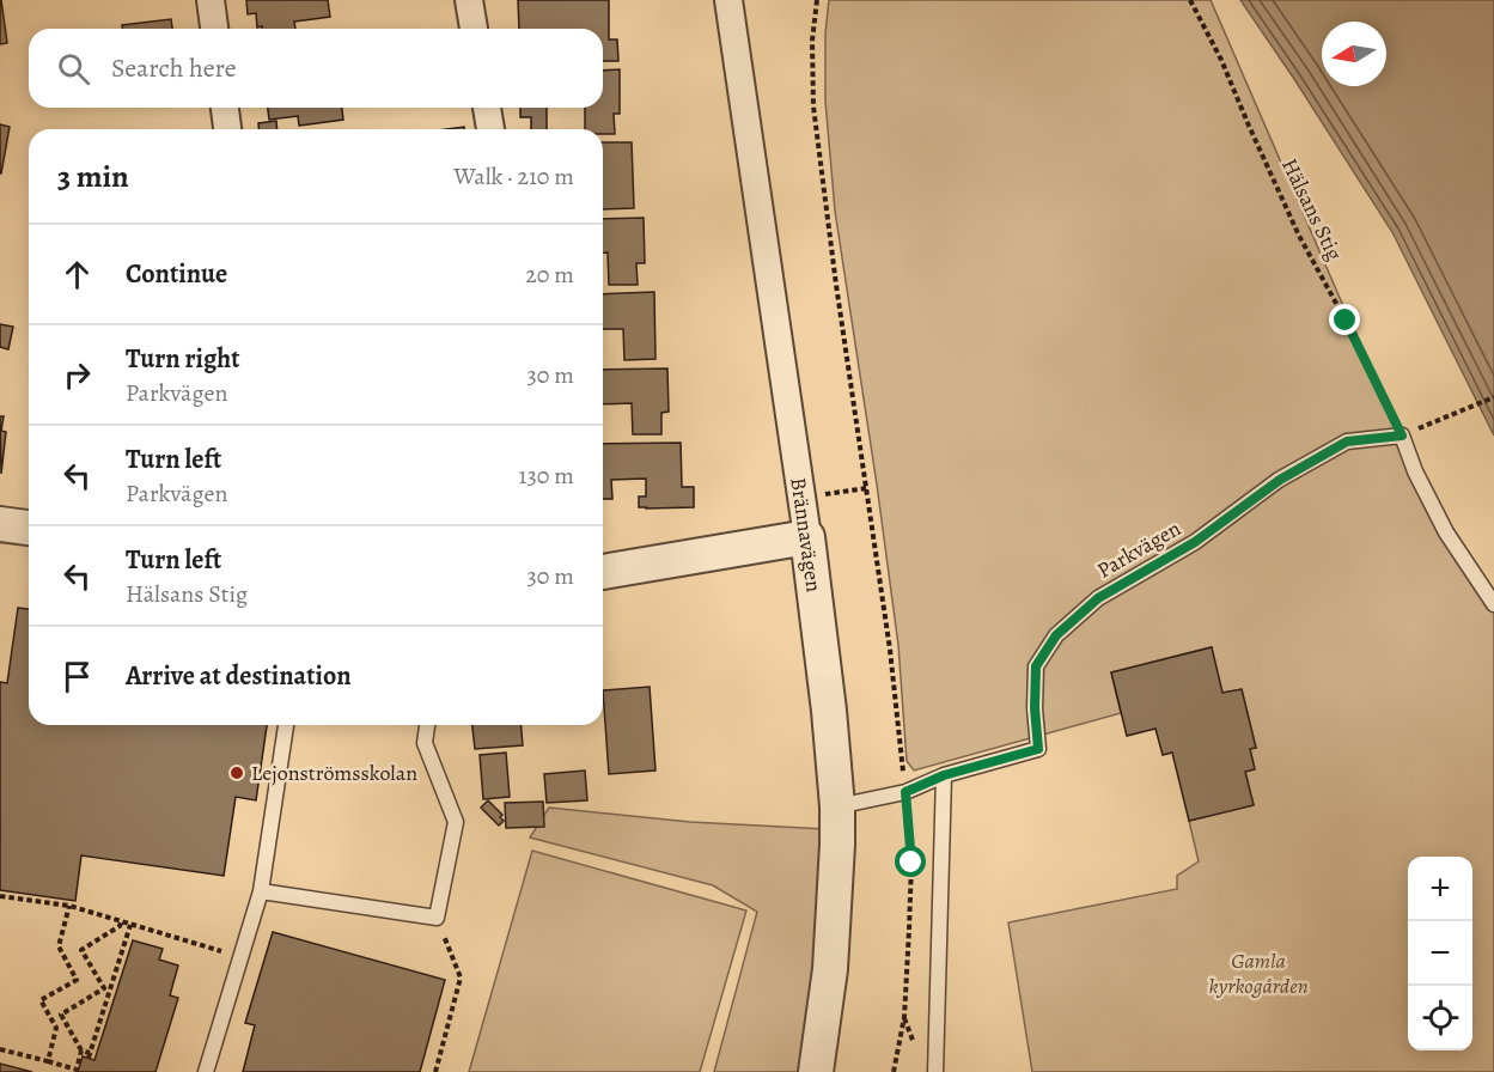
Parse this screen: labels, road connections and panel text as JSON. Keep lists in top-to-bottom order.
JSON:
{
  "streets": {
    "street": ["Brännavägen"],
    "lane": ["Parkvägen"],
    "path": ["Hälsans Stig"]
  },
  "crossings": [
    ["Hälsans Stig", "Parkvägen"],
    ["Brännavägen", "Parkvägen"]
  ],
  "parks": ["Gamla kyrkogården"],
  "places": ["Lejonströmsskolan"],
  "north": "left",
  "page": {
    "search": "Search here",
    "heading": ["3 min", "Walk · 210 m"],
    "list": [
      ["Continue", "20 m"],
      ["Turn right", "Parkvägen", "30 m"],
      ["Turn left", "Parkvägen", "130 m"],
      ["Turn left", "Hälsans Stig", "30 m"],
      "Arrive at destination"
    ],
    "map_buttons": ["+", "−"]
  }
}
